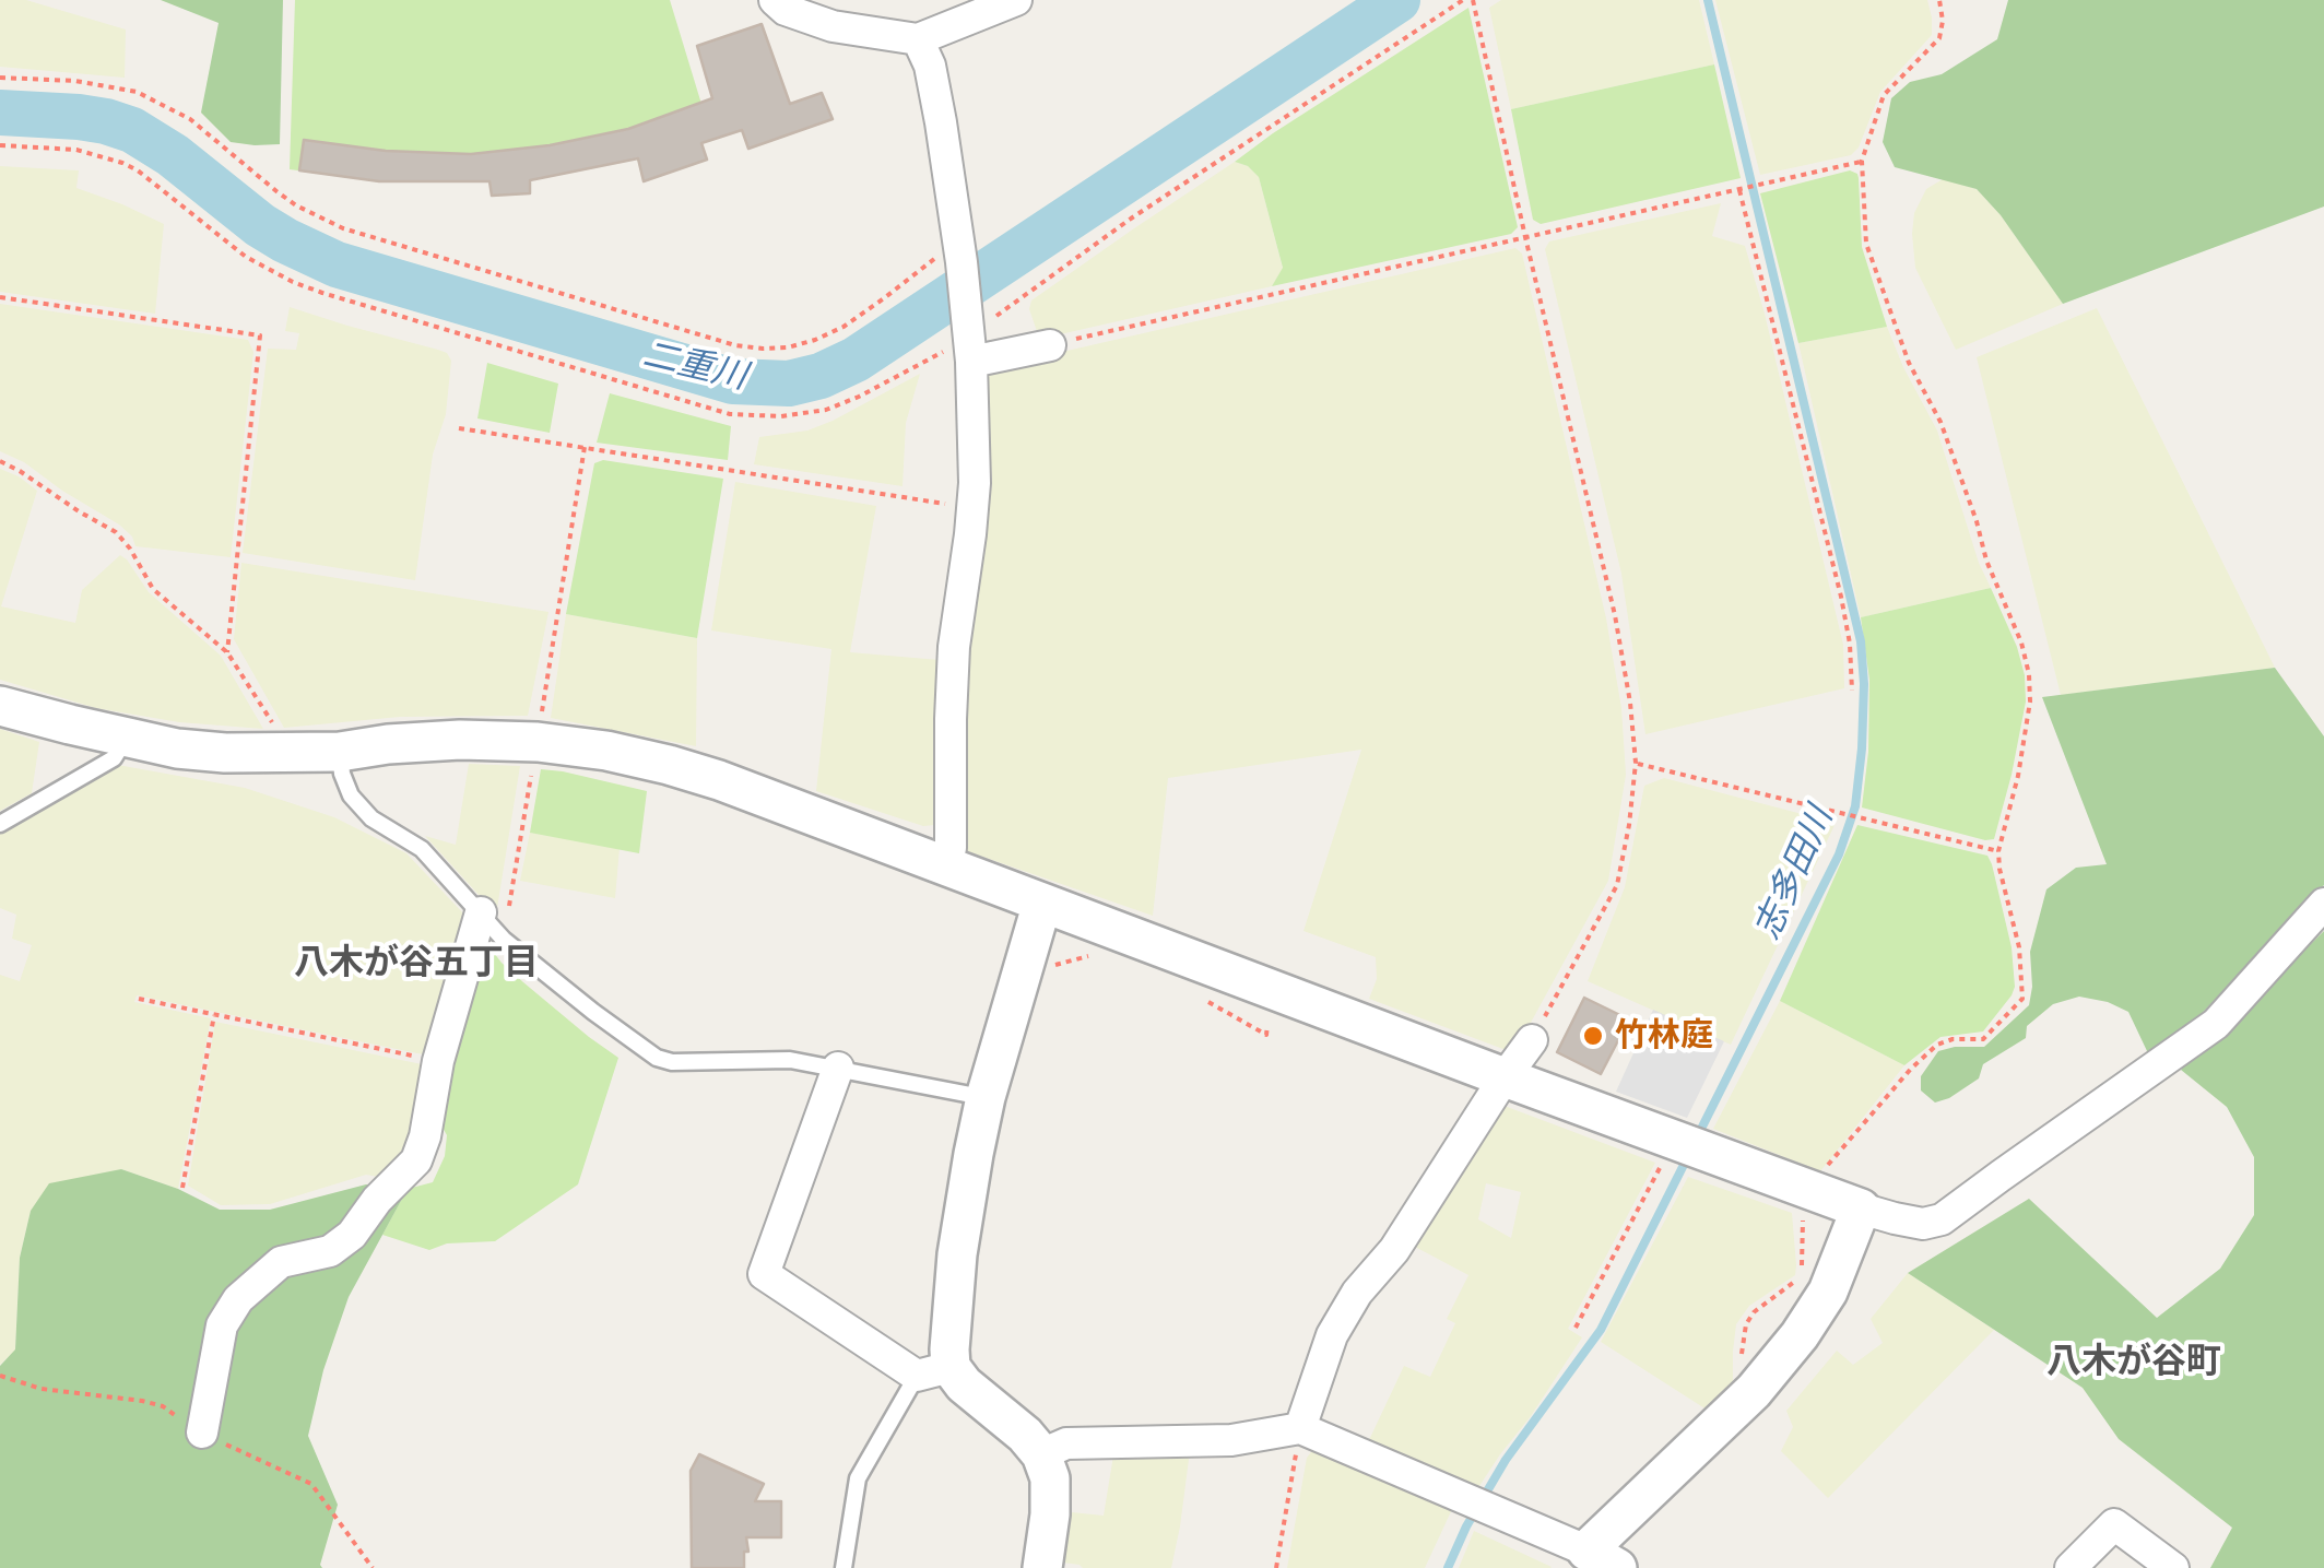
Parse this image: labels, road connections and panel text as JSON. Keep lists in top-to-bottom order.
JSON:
{
  "districts": ["八木が谷五丁目", "八木が谷町"],
  "water": ["二重川", "志多田川"],
  "places": ["竹林庭"]
}
